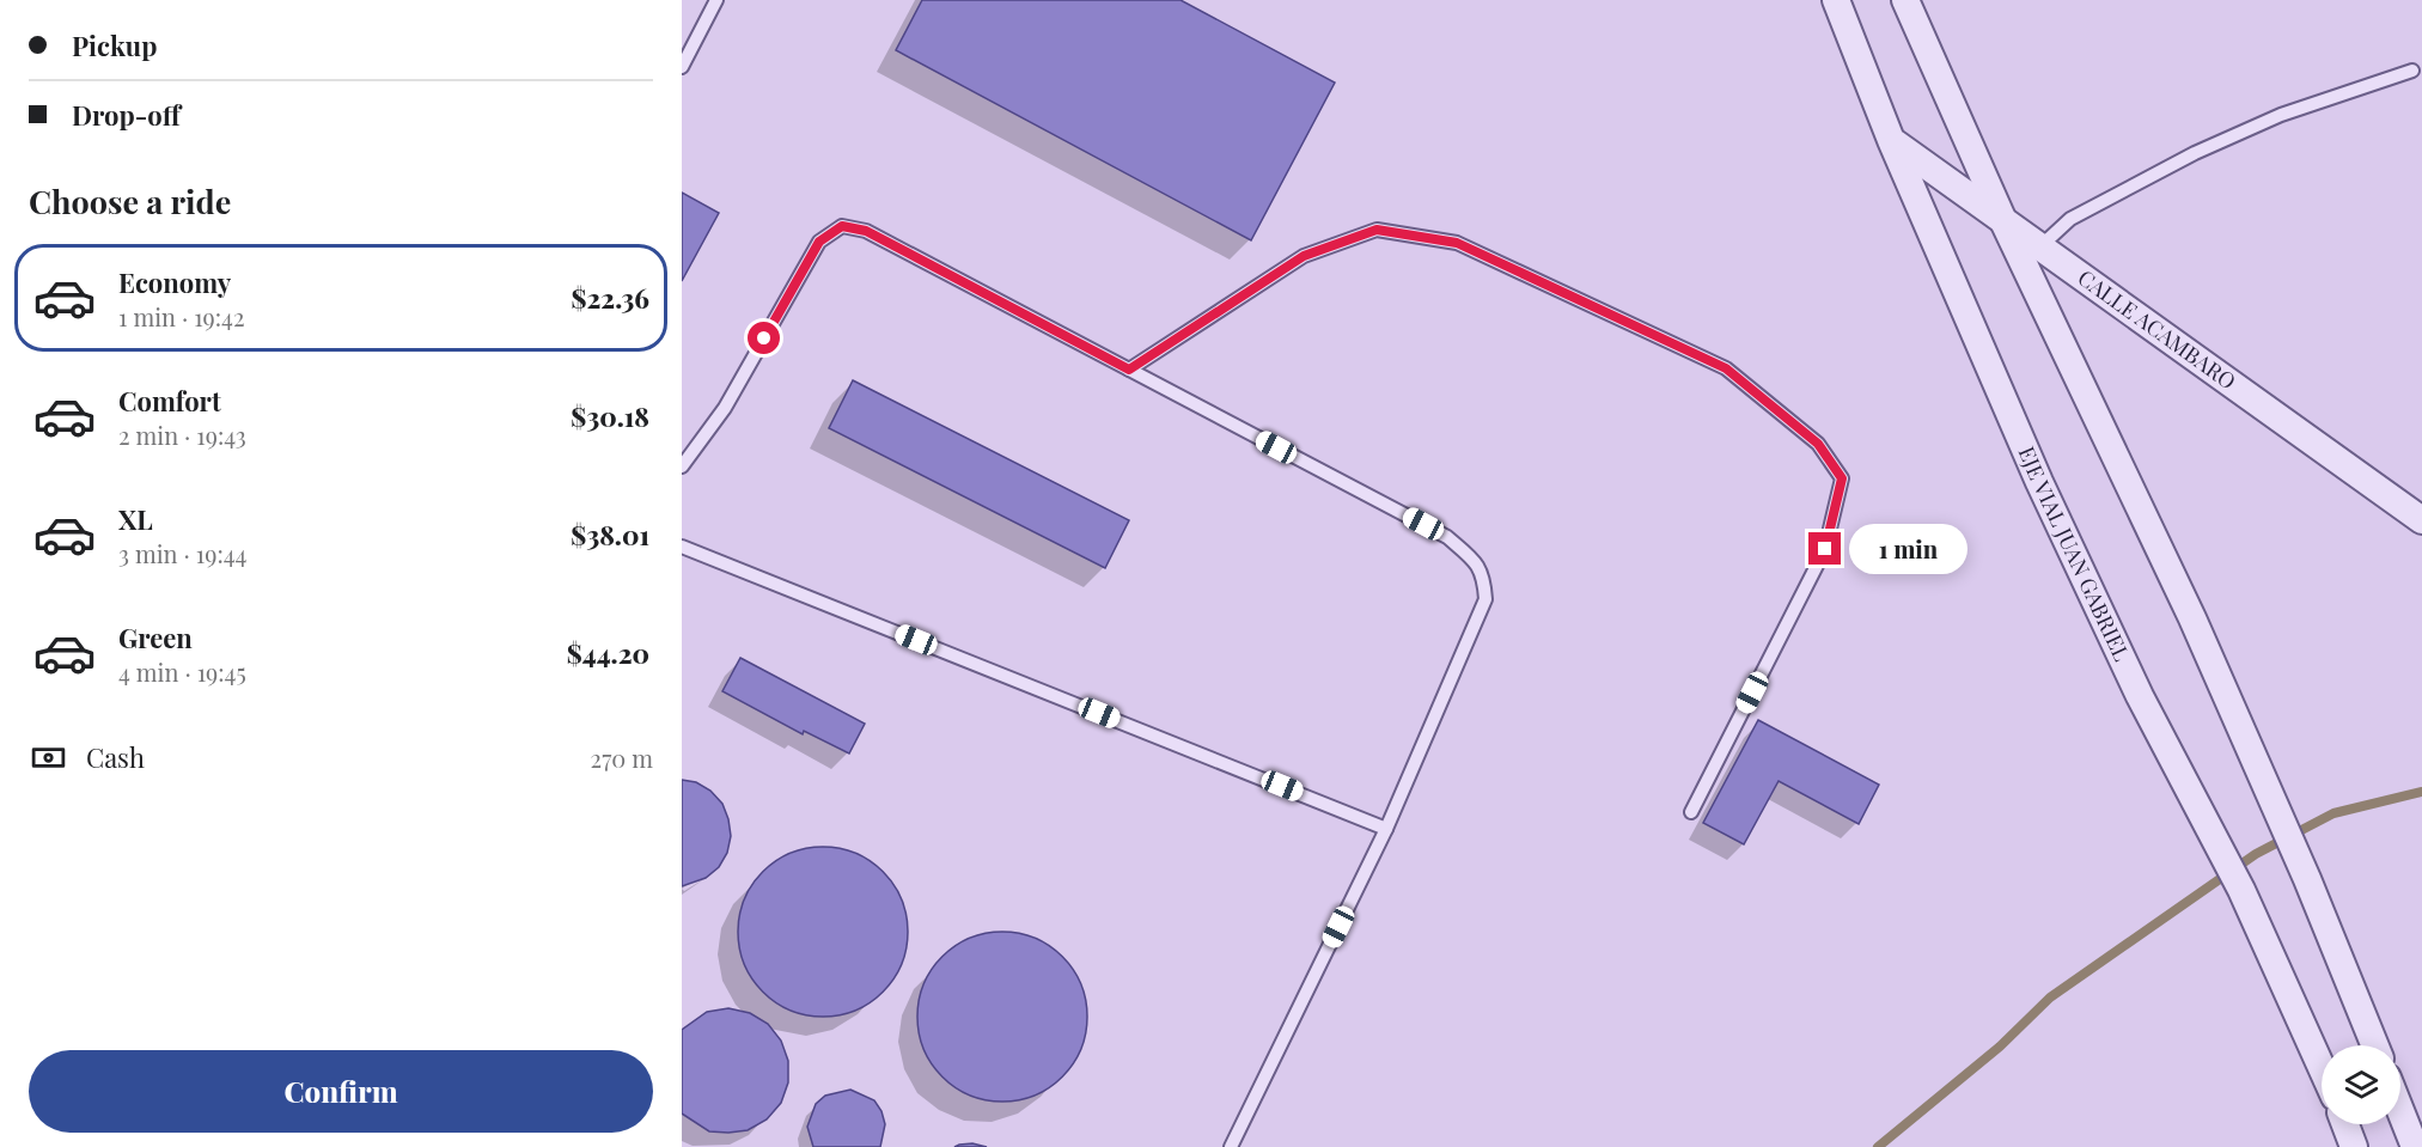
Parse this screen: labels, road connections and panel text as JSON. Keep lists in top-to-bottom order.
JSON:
{
  "streets": {
    "street": ["CALLE ACAMBARO", "EJE VIAL JUAN GABRIEL"]
  },
  "crossings": [
    ["CALLE ACAMBARO", "EJE VIAL JUAN GABRIEL"]
  ],
  "page": {
    "banner": ["Pickup", "Drop-off"],
    "heading": "Choose a ride",
    "list": [
      {
        "name": "Economy",
        "note": "1 min · 19:42",
        "value": "$22.36"
      },
      {
        "name": "Comfort",
        "note": "2 min · 19:43",
        "value": "$30.18"
      },
      {
        "name": "XL",
        "note": "3 min · 19:44",
        "value": "$38.01"
      },
      {
        "name": "Green",
        "note": "4 min · 19:45",
        "value": "$44.20"
      }
    ],
    "bubble": "1 min",
    "pay": ["Cash", "270 m"],
    "buttons": "Confirm"
  }
}
